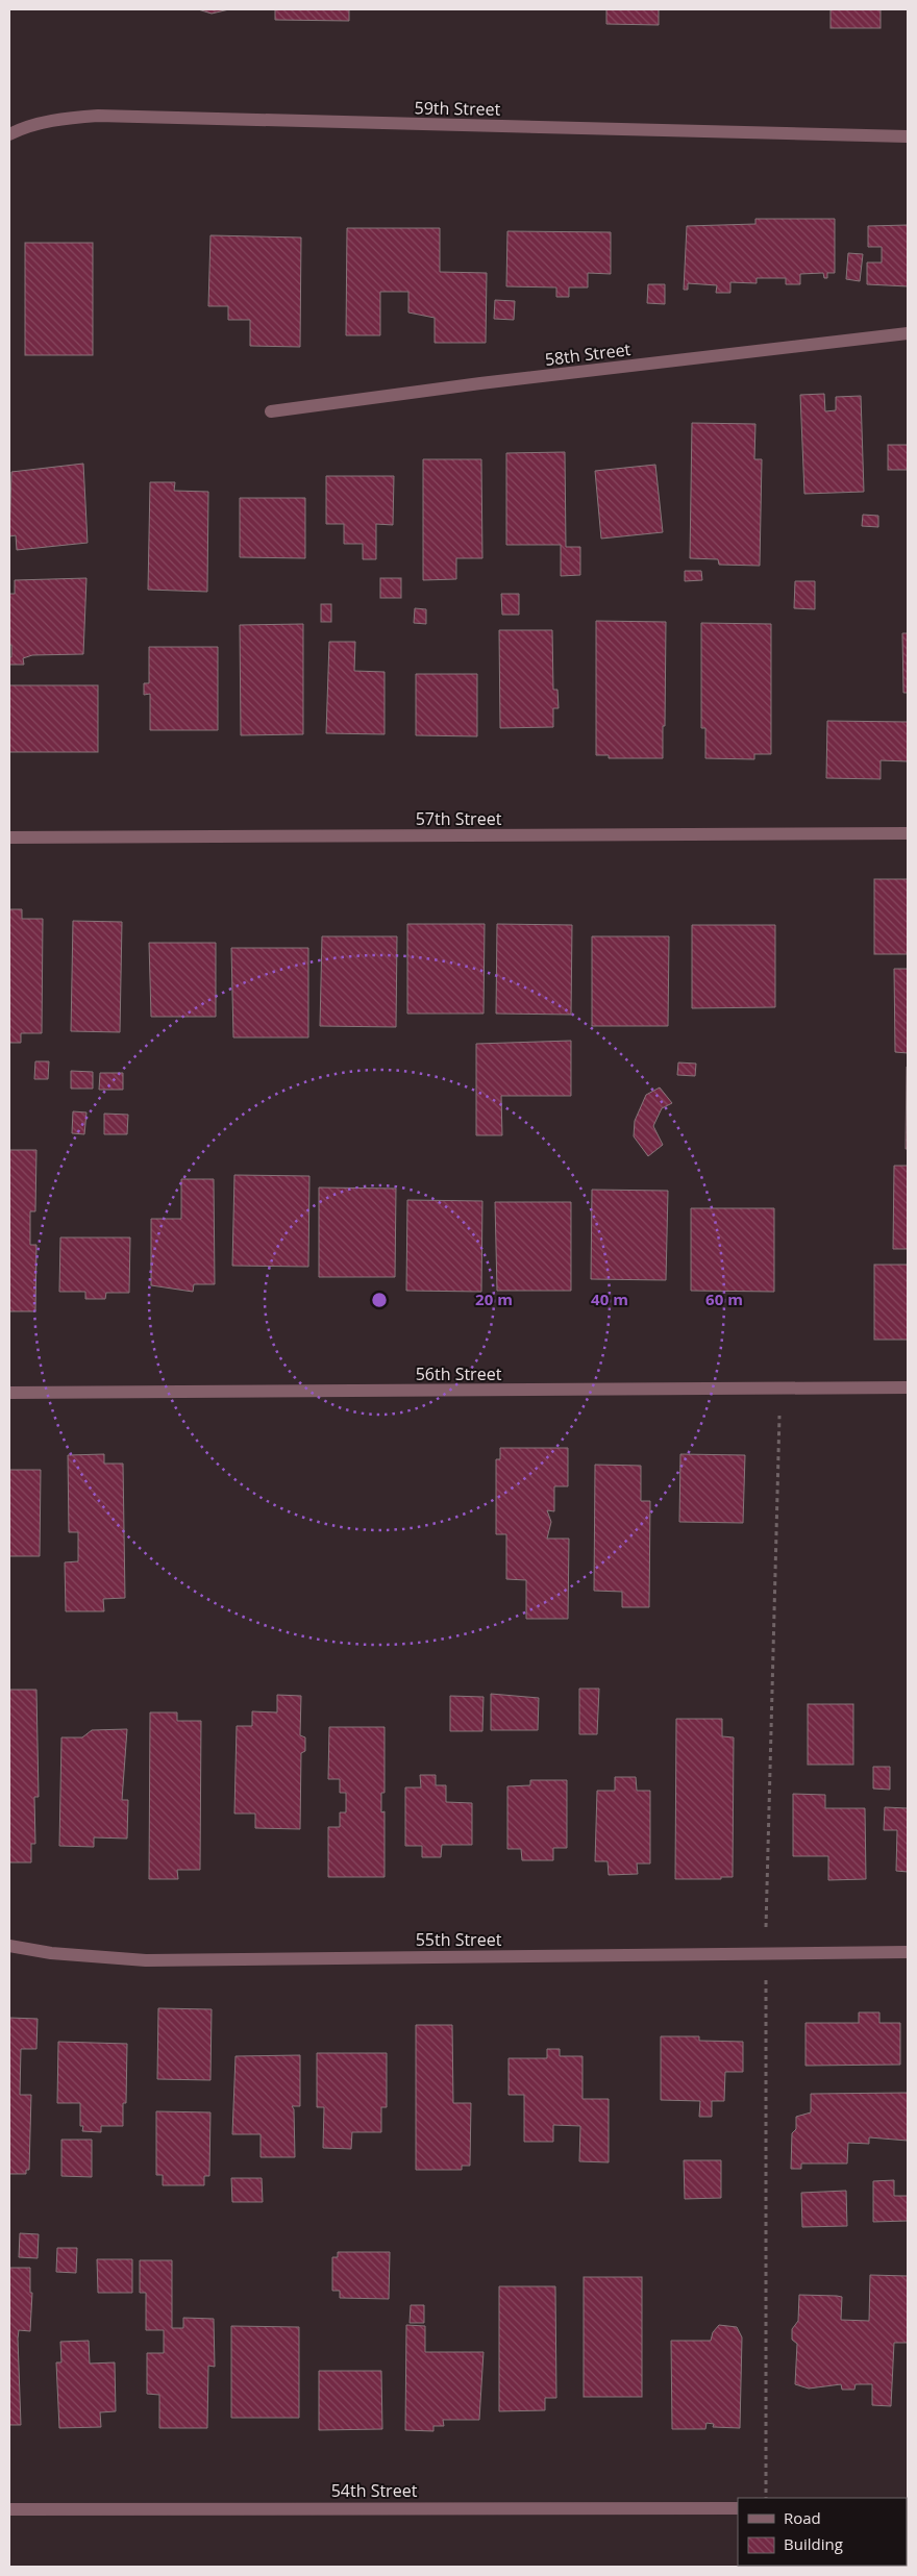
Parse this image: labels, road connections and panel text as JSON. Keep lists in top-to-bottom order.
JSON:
{
  "streets": {
    "street": [
      "59th Street",
      "58th Street",
      "57th Street",
      "56th Street",
      "55th Street",
      "54th Street"
    ]
  },
  "legend": ["Road", "Building"],
  "rings": ["20 m", "40 m", "60 m"]
}
